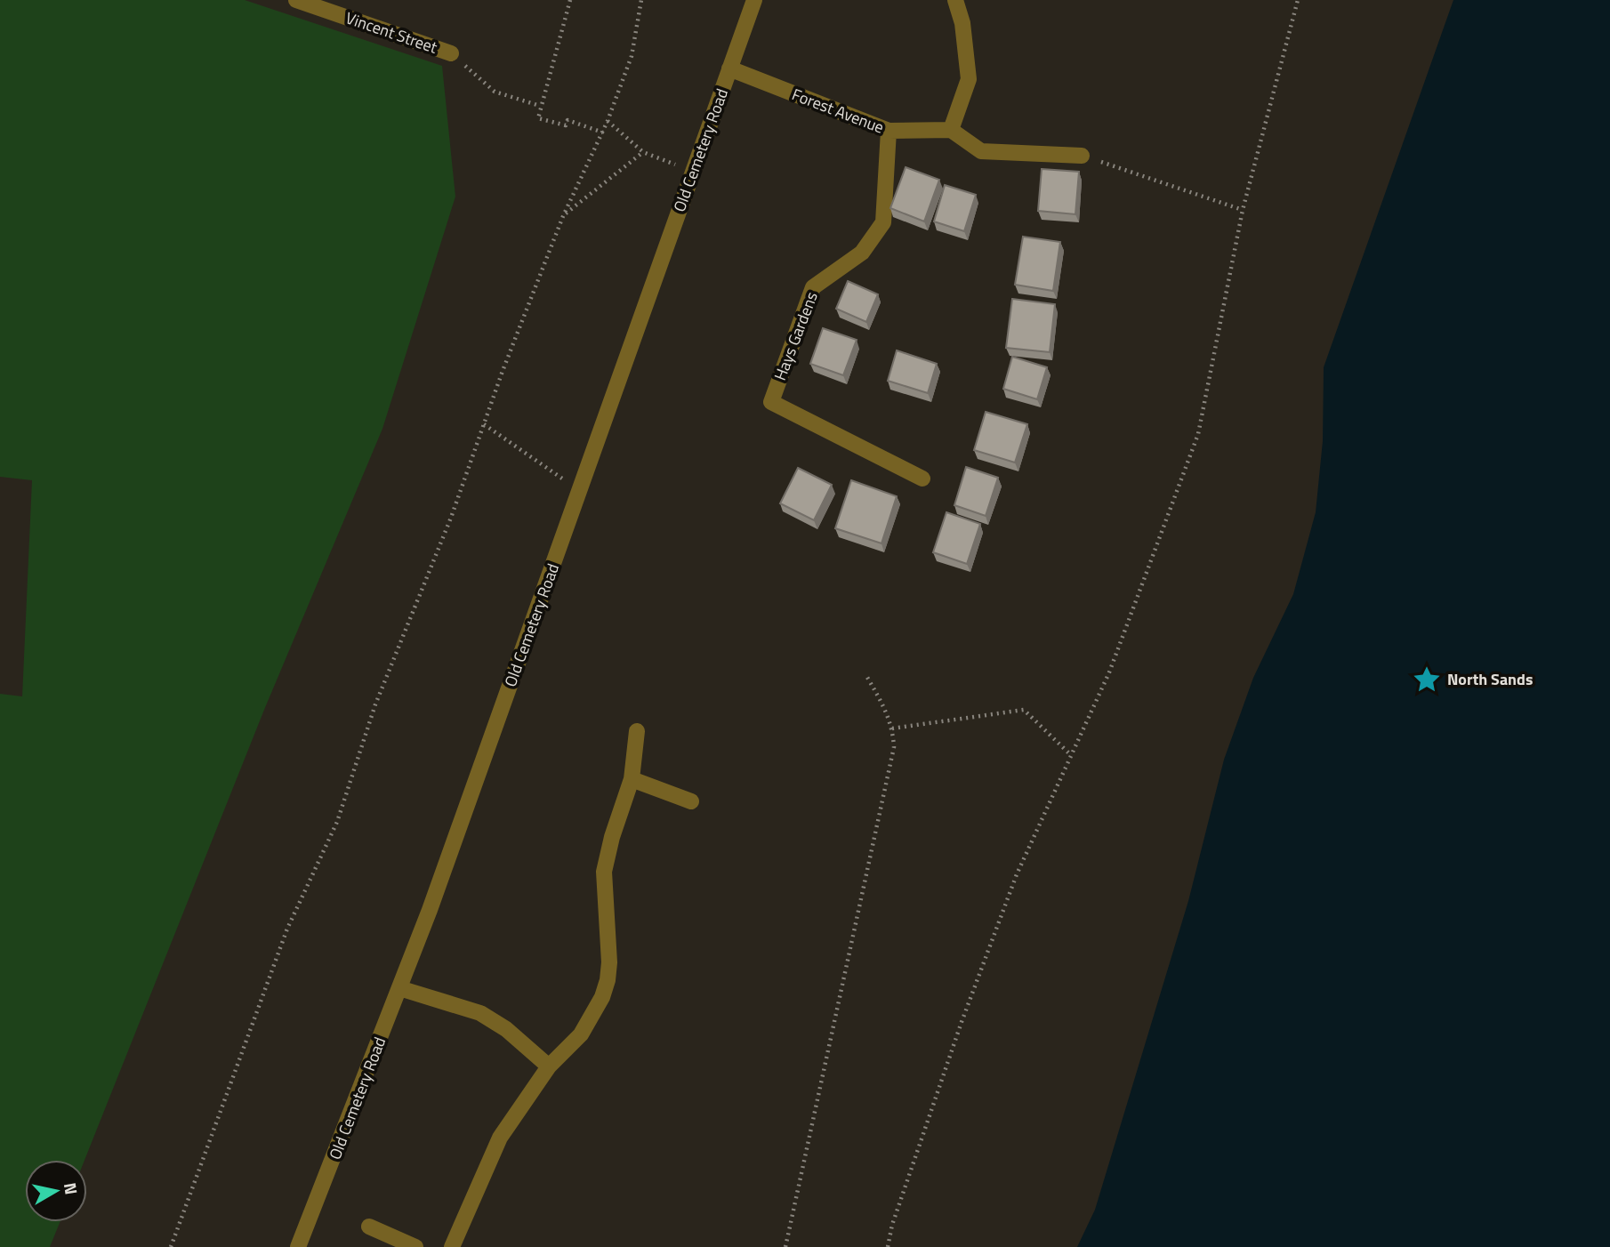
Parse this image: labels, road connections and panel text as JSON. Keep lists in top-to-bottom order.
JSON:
{
  "streets": {
    "street": [
      "Vincent Street",
      "Forest Avenue",
      "Old Cemetery Road",
      "Hays Gardens"
    ]
  },
  "crossings": [
    ["Forest Avenue", "Old Cemetery Road"],
    ["Forest Avenue", "Hays Gardens"]
  ],
  "places": {
    "place": ["North Sands"]
  },
  "north": "right"
}
